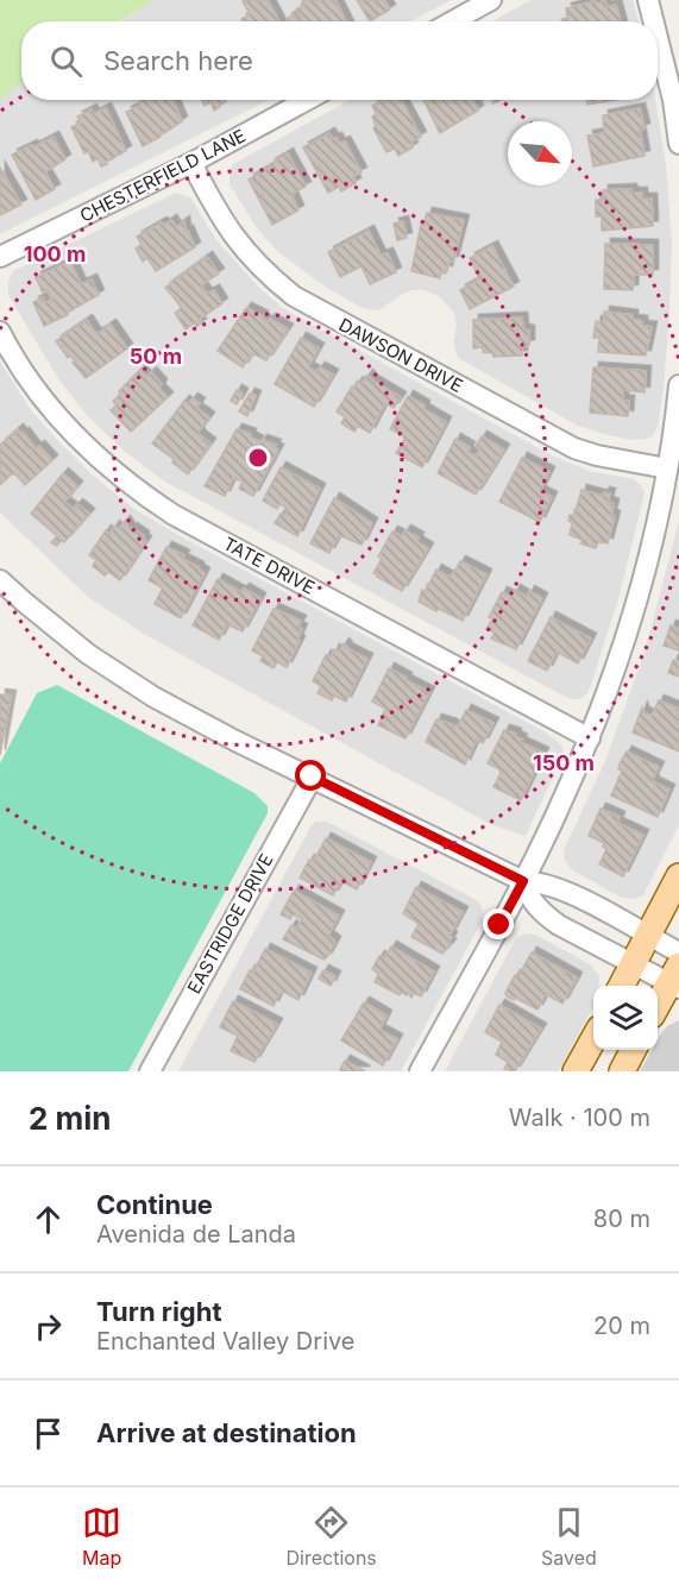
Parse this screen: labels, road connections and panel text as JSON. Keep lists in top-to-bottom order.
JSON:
{
  "streets": {
    "street": [
      "CHESTERFIELD LANE",
      "DAWSON DRIVE",
      "TATE DRIVE",
      "EASTRIDGE DRIVE"
    ]
  },
  "crossings": [
    ["CHESTERFIELD LANE", "DAWSON DRIVE"]
  ],
  "north": "bottom right",
  "page": {
    "search": "Search here",
    "heading": ["2 min", "Walk · 100 m"],
    "list": [
      ["Continue", "Avenida de Landa", "80 m"],
      ["Turn right", "Enchanted Valley Drive", "20 m"],
      "Arrive at destination"
    ],
    "nav": ["Map", "Directions", "Saved"]
  },
  "rings": ["100 m", "50 m", "150 m"]
}
